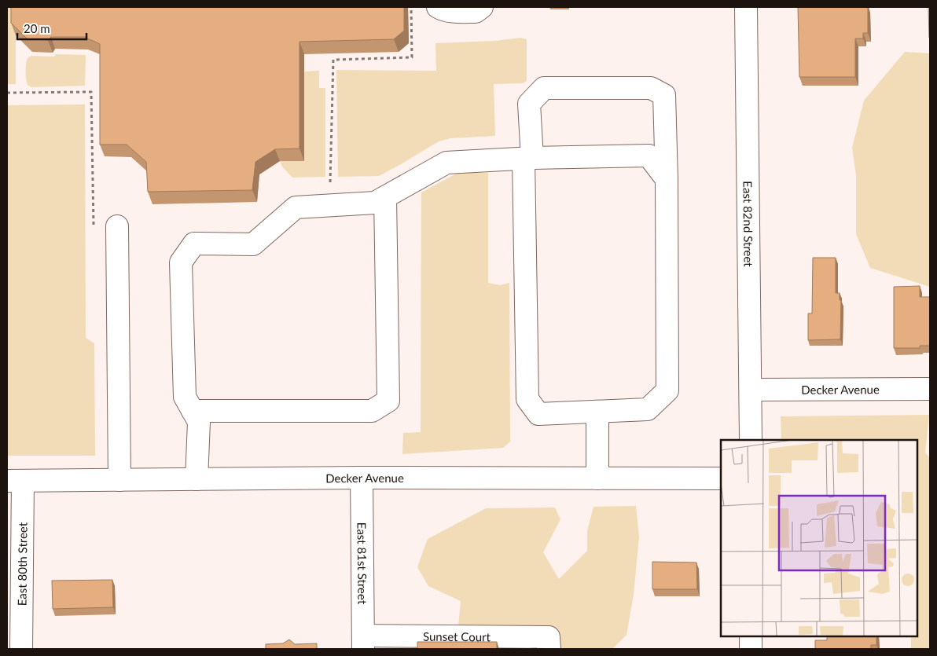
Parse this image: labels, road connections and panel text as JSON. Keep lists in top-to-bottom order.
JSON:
{
  "streets": {
    "street": [
      "East 82nd Street",
      "Decker Avenue",
      "East 81st Street",
      "East 80th Street",
      "Sunset Court"
    ]
  },
  "crossings": [
    ["East 82nd Street", "Decker Avenue"],
    ["Decker Avenue", "East 81st Street"],
    ["Decker Avenue", "East 80th Street"],
    ["East 81st Street", "Sunset Court"]
  ],
  "scale_bar": "20 m"
}
